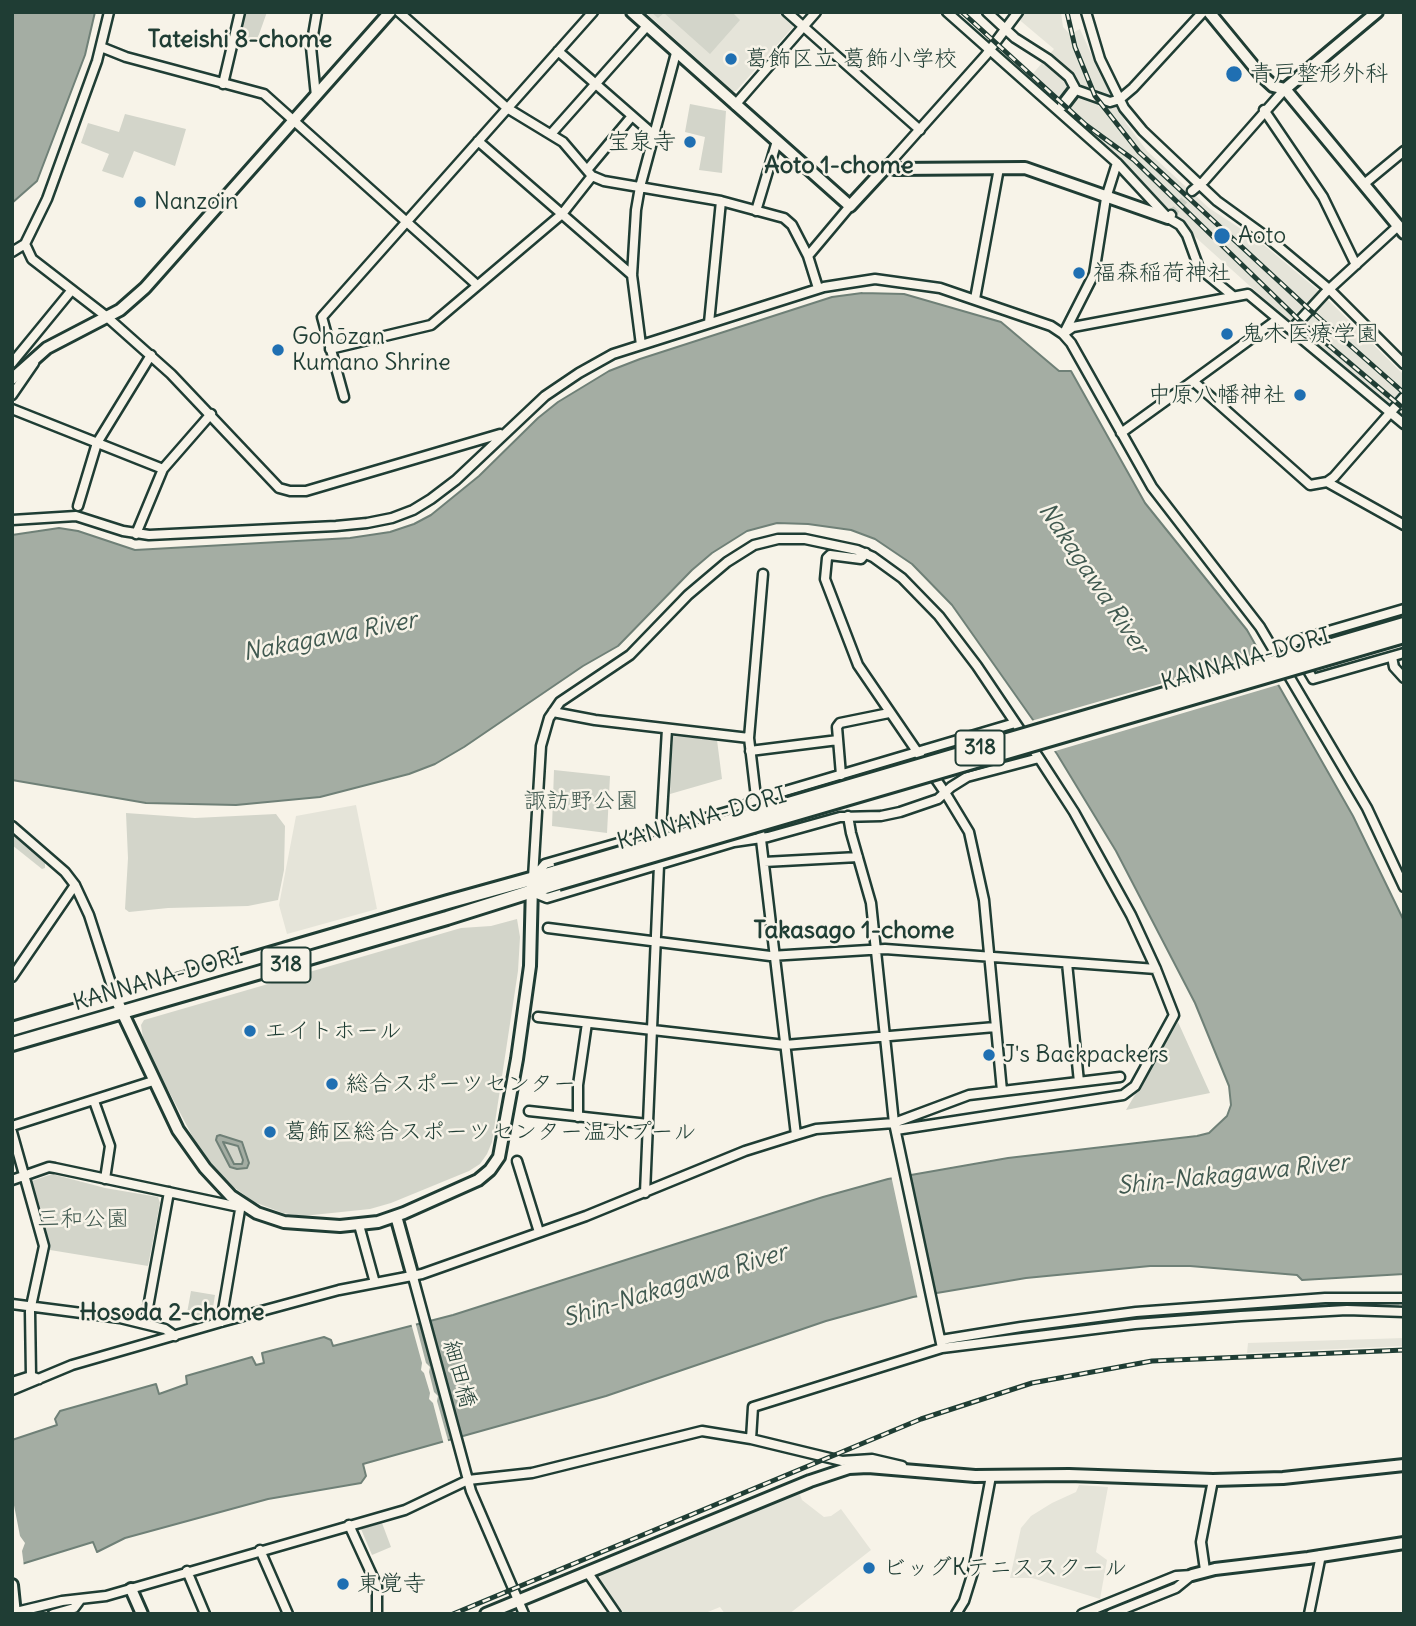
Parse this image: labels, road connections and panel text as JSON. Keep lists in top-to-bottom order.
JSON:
{
  "streets": {
    "main road": ["KANNANA-DORI", "318"],
    "street": ["細田橋"]
  },
  "districts": [
    "Tateishi 8-chome",
    "Aoto 1-chome",
    "Takasago 1-chome",
    "Hosoda 2-chome"
  ],
  "water": ["Nakagawa River", "Shin-Nakagawa River"],
  "parks": ["諏訪野公園", "三和公園"],
  "places": [
    "葛飾区立 葛飾小学校",
    "青戸整形外科",
    "宝泉寺",
    "Nanzoin",
    "Aoto",
    "福森稲荷神社",
    "鬼木医療学園",
    "Gohōzan Kumano Shrine",
    "中原八幡神社",
    "エイトホール",
    "J's Backpackers",
    "総合スポーツセンター",
    "葛飾区総合スポーツセンター温水プール",
    "ビッグKテニススクール",
    "東覚寺"
  ]
}
